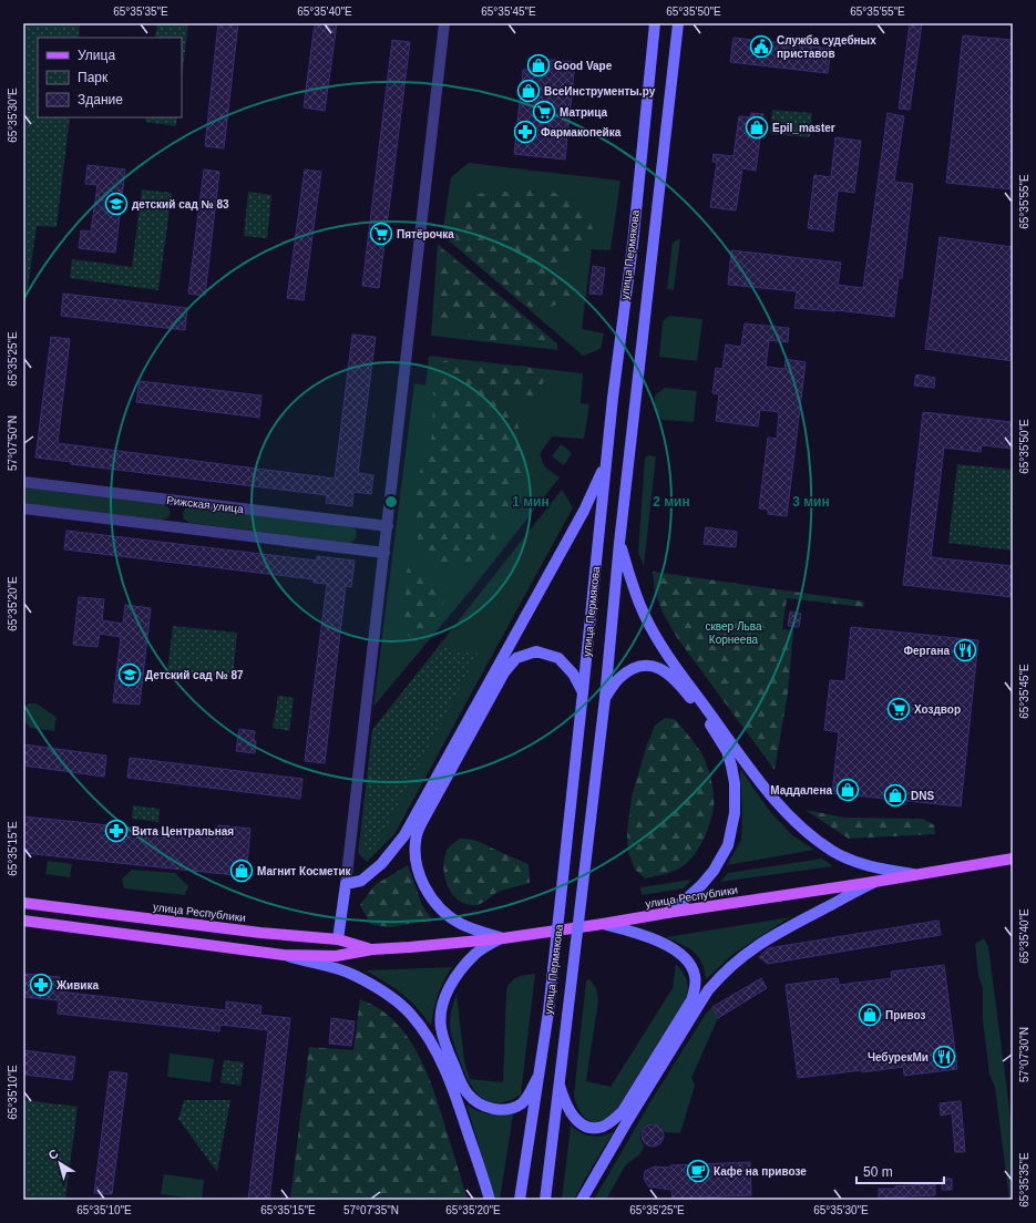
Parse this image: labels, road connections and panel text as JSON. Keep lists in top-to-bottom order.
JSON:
{
  "streets": {
    "main road": ["улица Пермякова", "улица Республики"],
    "street": ["Рижская улица"]
  },
  "parks": ["сквер Льва Корнеева"],
  "places": {
    "public building": ["Служба судебных приставов"],
    "shop": [
      "Good Vape",
      "ВсеИнструменты.ру",
      "Epil_master",
      "Маддалена",
      "DNS",
      "Магнит Косметик",
      "Привоз"
    ],
    "supermarket": ["Матрица", "Пятёрочка", "Хоздвор"],
    "pharmacy": ["Фармакопейка", "Вита Центральная", "Живика"],
    "school or university": ["детский сад № 83", "Детский сад № 87"],
    "restaurant": ["Фергана", "ЧебурекМи"],
    "cafe": ["Кафе на привозе"]
  },
  "legend": ["Улица", "Парк", "Здание"],
  "scale_bar": "50 m",
  "north": "top left",
  "coordinates": [
    "65°35'35\"E",
    "65°35'40\"E",
    "65°35'45\"E",
    "65°35'50\"E",
    "65°35'55\"E",
    "65°35'30\"E",
    "65°35'25\"E",
    "57°07'50\"N",
    "65°35'20\"E",
    "65°35'15\"E",
    "57°07'30\"N",
    "65°35'10\"E",
    "57°07'35\"N"
  ],
  "rings": ["1 мин", "2 мин", "3 мин"]
}
